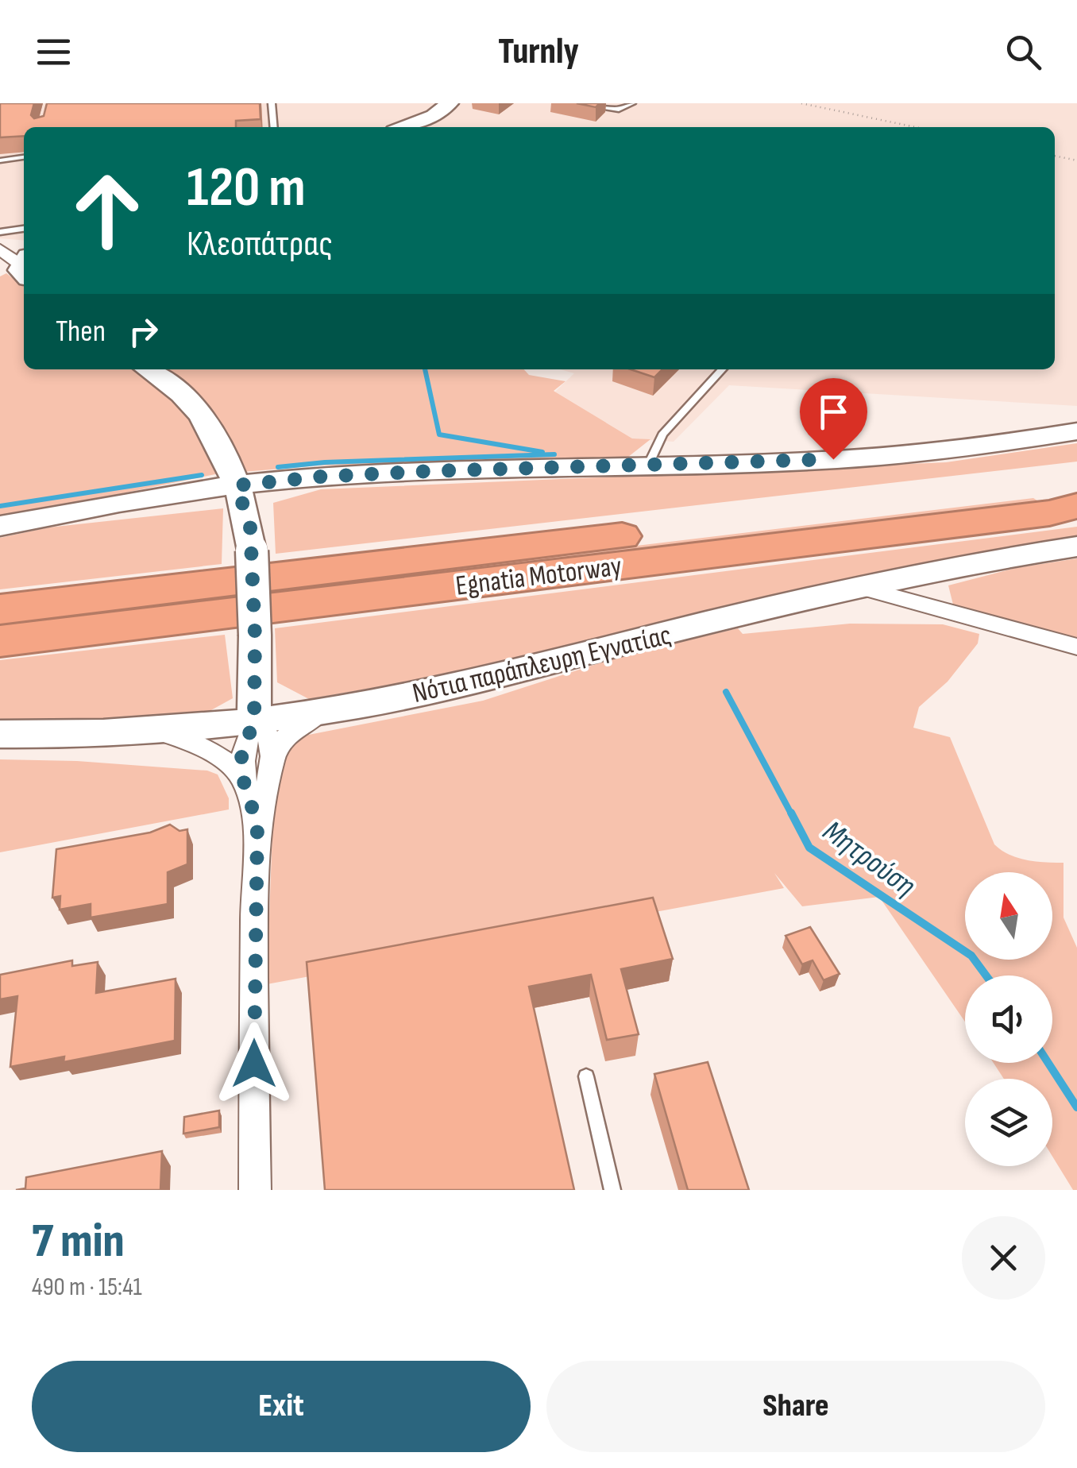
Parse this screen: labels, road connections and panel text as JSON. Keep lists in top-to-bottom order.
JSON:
{
  "streets": {
    "highway": ["Egnatia Motorway"],
    "street": ["Νότια παράπλευρη Εγνατίας"]
  },
  "water": ["Μητρούση"],
  "north": "top",
  "page": {
    "header": "Turnly",
    "turn": ["120 m", "Κλεοπάτρας"],
    "then": "Then",
    "heading": ["7 min", "490 m · 15:41"],
    "buttons": ["Exit", "Share"]
  }
}
